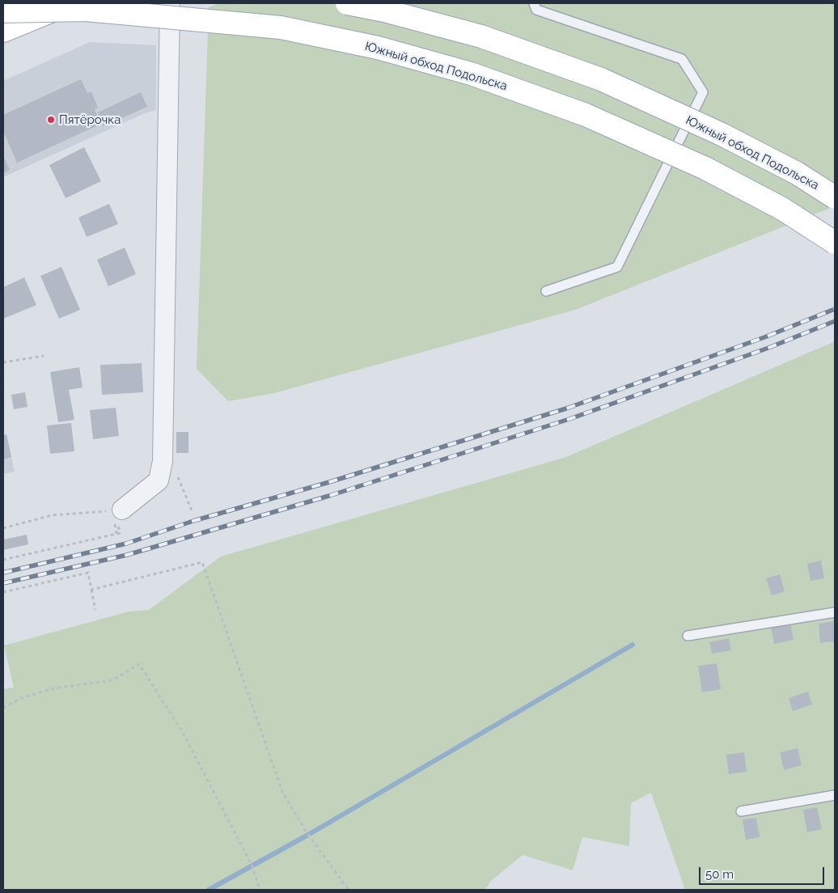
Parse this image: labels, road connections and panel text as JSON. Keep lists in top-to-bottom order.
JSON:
{
  "streets": {
    "main road": ["Южный обход Подольска"]
  },
  "places": ["Пятёрочка"],
  "scale_bar": "50 m"
}
